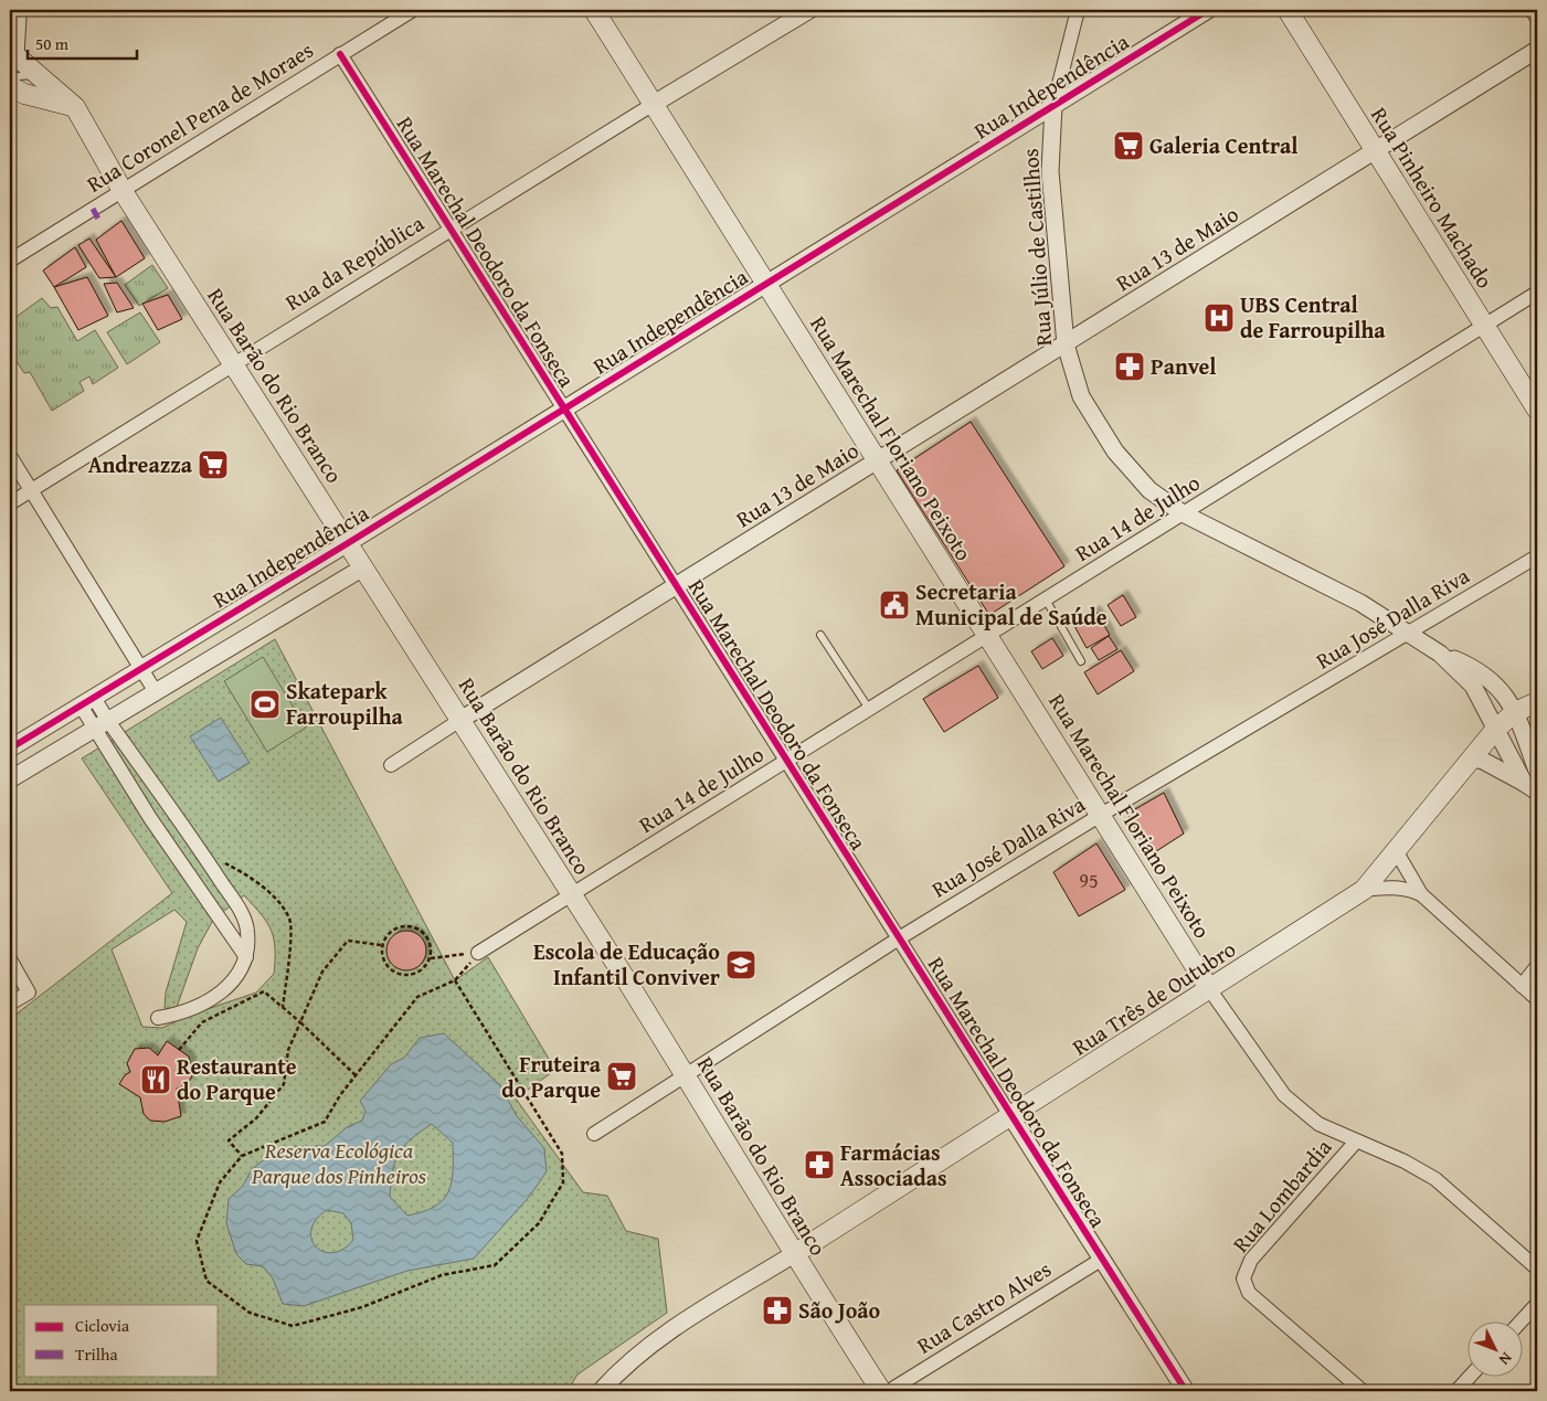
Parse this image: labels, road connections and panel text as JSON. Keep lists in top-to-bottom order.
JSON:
{
  "streets": {
    "main road": [
      "Rua Pinheiro Machado",
      "Rua Barão do Rio Branco",
      "Rua Marechal Floriano Peixoto",
      "Rua Três de Outubro"
    ],
    "street": [
      "Rua Independência",
      "Rua Coronel Pena de Moraes",
      "Rua Júlio de Castilhos",
      "Rua 13 de Maio",
      "Rua Marechal Deodoro da Fonseca",
      "Rua da República",
      "Rua 14 de Julho",
      "Rua José Dalla Riva",
      "Rua Lombardia",
      "Rua Castro Alves"
    ]
  },
  "crossings": [
    ["Rua Independência", "Rua Júlio de Castilhos"],
    ["Rua Independência", "Rua Marechal Deodoro da Fonseca"],
    ["Rua Independência", "Rua Barão do Rio Branco"],
    ["Rua Independência", "Rua Marechal Floriano Peixoto"],
    ["Rua Coronel Pena de Moraes", "Rua Marechal Deodoro da Fonseca"],
    ["Rua Coronel Pena de Moraes", "Rua Barão do Rio Branco"],
    ["Rua Pinheiro Machado", "Rua 13 de Maio"],
    ["Rua Pinheiro Machado", "Rua 14 de Julho"],
    ["Rua Júlio de Castilhos", "Rua 13 de Maio"],
    ["Rua Júlio de Castilhos", "Rua 14 de Julho"],
    ["Rua Júlio de Castilhos", "Rua José Dalla Riva"],
    ["Rua Júlio de Castilhos", "Rua Três de Outubro"],
    ["Rua 13 de Maio", "Rua Marechal Deodoro da Fonseca"],
    ["Rua 13 de Maio", "Rua Barão do Rio Branco"],
    ["Rua 13 de Maio", "Rua Marechal Floriano Peixoto"],
    ["Rua Marechal Deodoro da Fonseca", "Rua da República"],
    ["Rua Marechal Deodoro da Fonseca", "Rua 14 de Julho"],
    ["Rua Marechal Deodoro da Fonseca", "Rua José Dalla Riva"],
    ["Rua Marechal Deodoro da Fonseca", "Rua Três de Outubro"],
    ["Rua Marechal Deodoro da Fonseca", "Rua Castro Alves"],
    ["Rua da República", "Rua Barão do Rio Branco"],
    ["Rua da República", "Rua Marechal Floriano Peixoto"],
    ["Rua Barão do Rio Branco", "Rua 14 de Julho"],
    ["Rua Barão do Rio Branco", "Rua José Dalla Riva"],
    ["Rua Barão do Rio Branco", "Rua Três de Outubro"],
    ["Rua Marechal Floriano Peixoto", "Rua 14 de Julho"],
    ["Rua Marechal Floriano Peixoto", "Rua José Dalla Riva"],
    ["Rua Marechal Floriano Peixoto", "Rua Três de Outubro"],
    ["Rua Marechal Floriano Peixoto", "Rua Lombardia"]
  ],
  "parks": ["Reserva Ecológica Parque dos Pinheiros"],
  "places": {
    "supermarket": ["Galeria Central", "Andreazza", "Fruteira do Parque"],
    "hospital": ["UBS Central de Farroupilha"],
    "pharmacy": ["Panvel", "Farmácias Associadas", "São João"],
    "public building": ["Secretaria Municipal de Saúde"],
    "sports": ["Skatepark Farroupilha"],
    "school or university": ["Escola de Educação Infantil Conviver"],
    "restaurant": ["Restaurante do Parque"]
  },
  "house_numbers": ["95"],
  "legend": ["Ciclovia", "Trilha"],
  "scale_bar": "50 m",
  "north": "bottom right"
}
